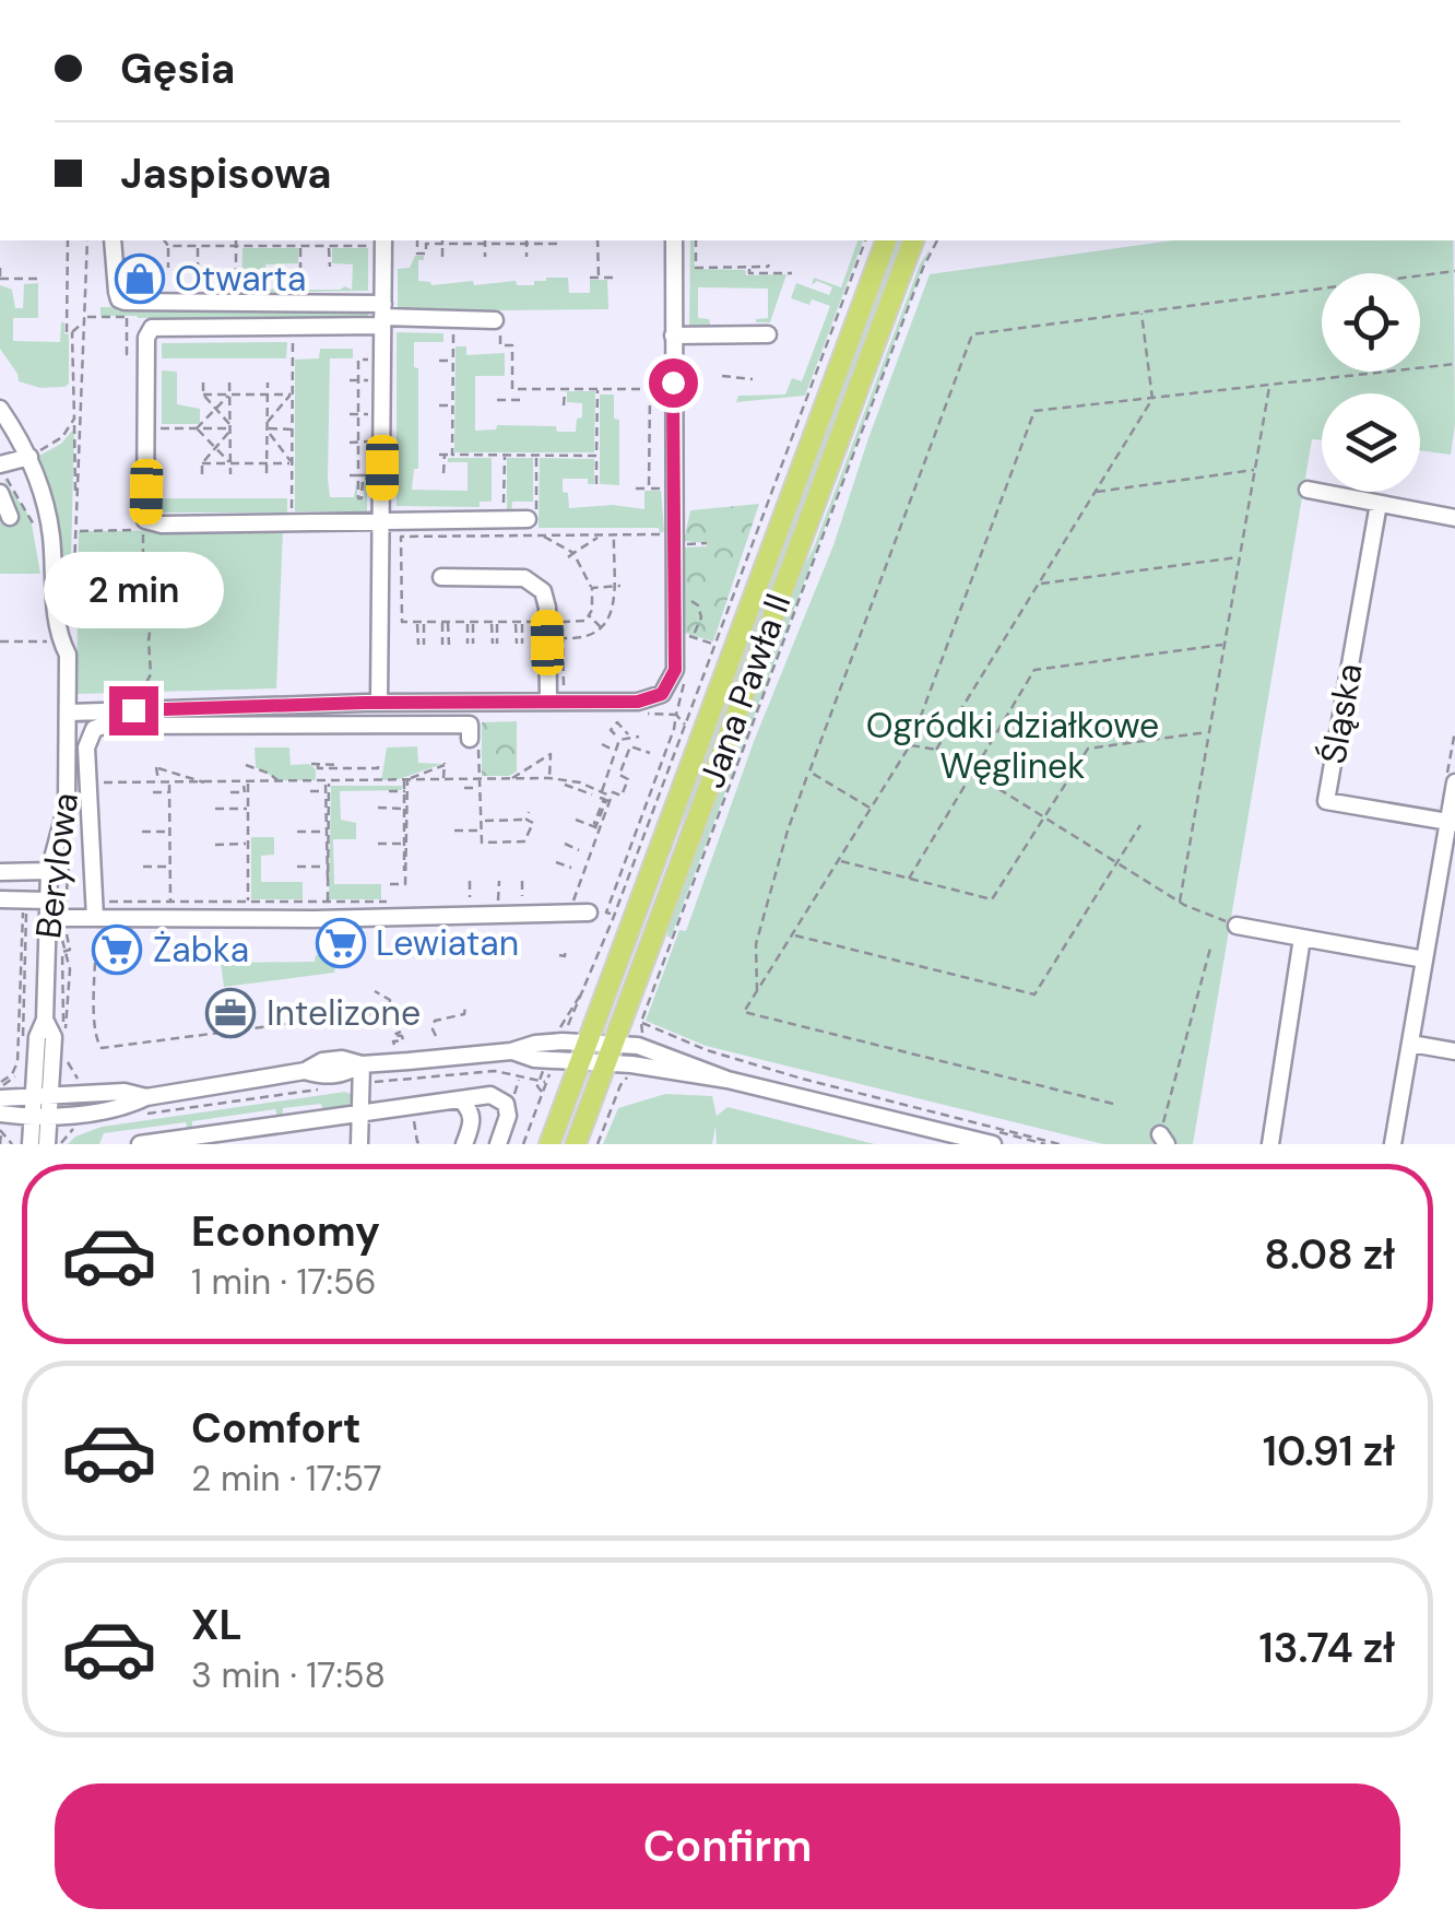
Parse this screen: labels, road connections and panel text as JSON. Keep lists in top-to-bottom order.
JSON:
{
  "streets": {
    "main road": ["Jana Pawła II"],
    "street": ["Śląska", "Berylowa"]
  },
  "parks": ["Ogródki działkowe Węglinek"],
  "places": {
    "shop": ["Otwarta"],
    "supermarket": ["Lewiatan", "Żabka"],
    "office": ["Intelizone"]
  },
  "page": {
    "banner": ["Gęsia", "Jaspisowa"],
    "bubble": "2 min",
    "list": [
      {
        "name": "Economy",
        "note": "1 min · 17:56",
        "value": "8.08 zł"
      },
      {
        "name": "Comfort",
        "note": "2 min · 17:57",
        "value": "10.91 zł"
      },
      {
        "name": "XL",
        "note": "3 min · 17:58",
        "value": "13.74 zł"
      }
    ],
    "buttons": "Confirm"
  }
}
